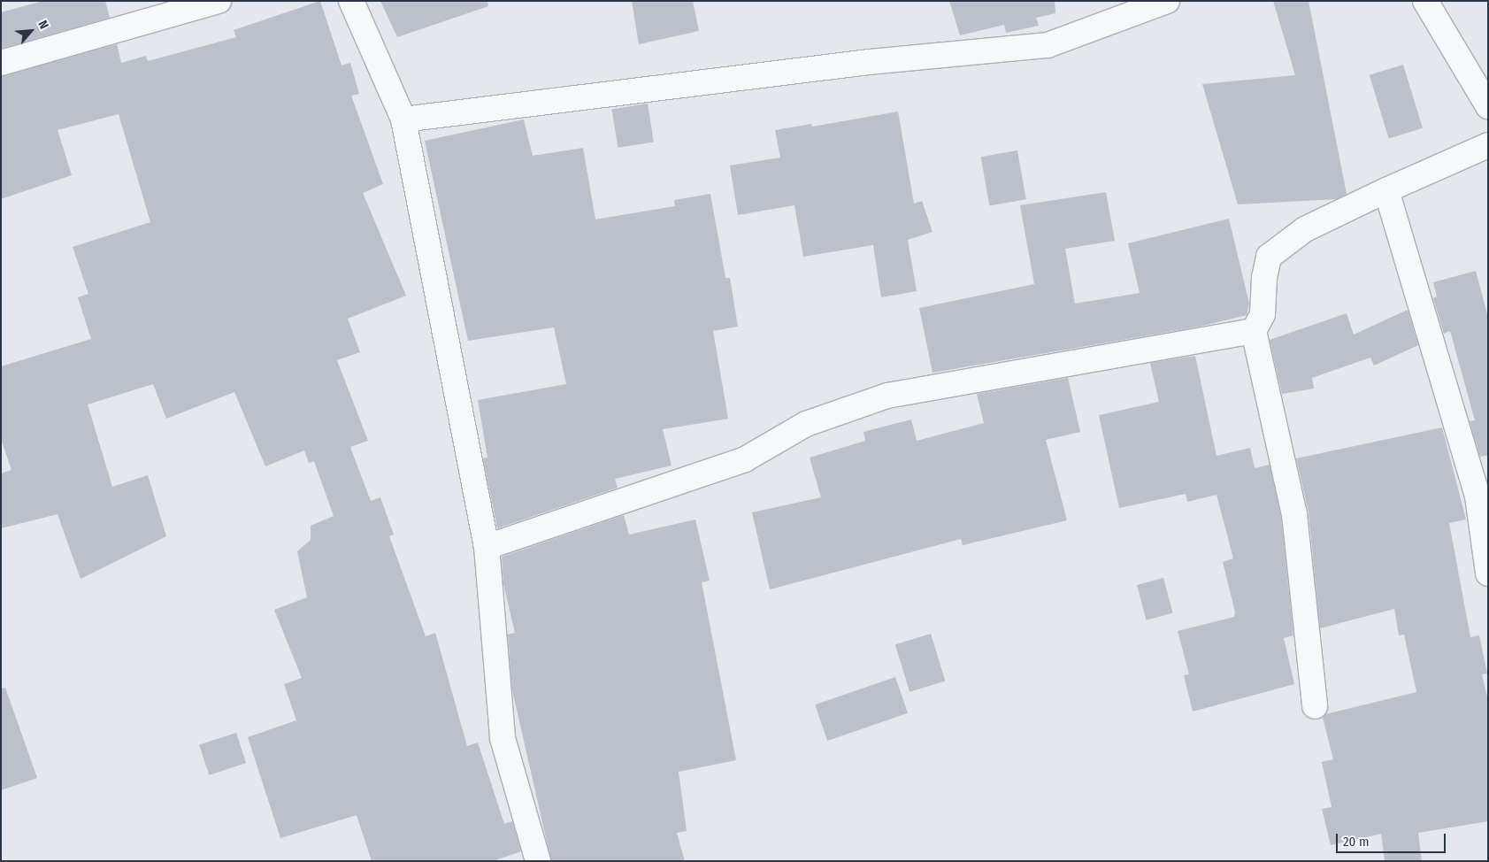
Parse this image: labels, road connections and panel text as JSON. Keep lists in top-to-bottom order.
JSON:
{
  "scale_bar": "20 m",
  "north": "top right"
}
